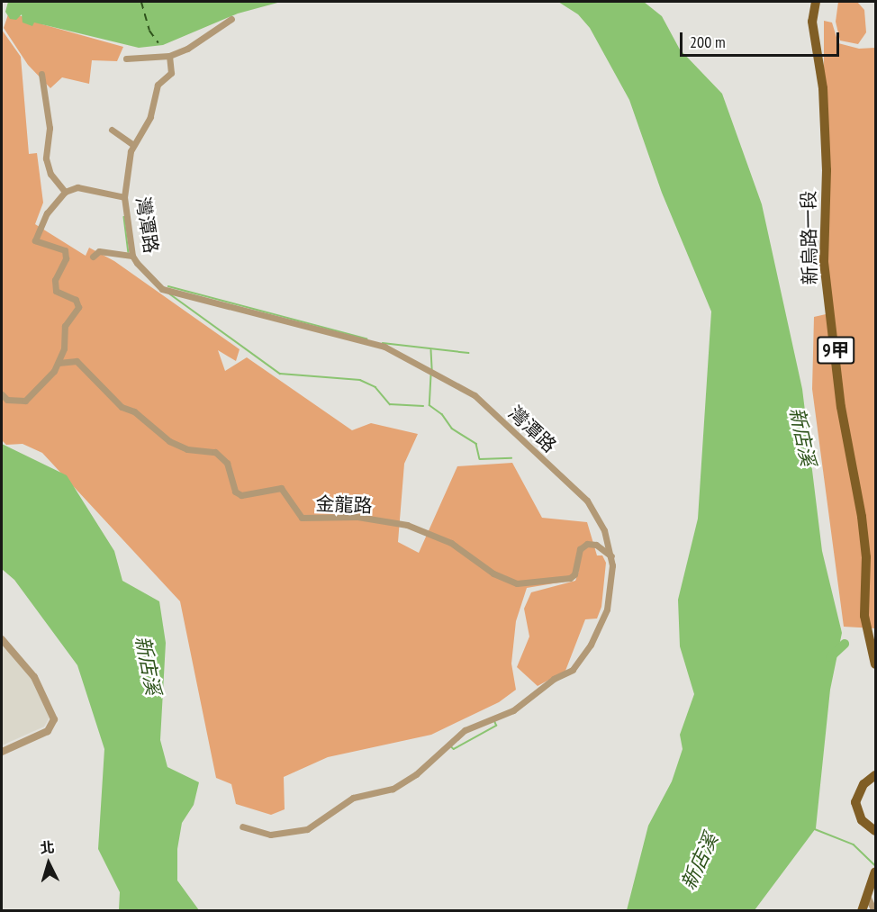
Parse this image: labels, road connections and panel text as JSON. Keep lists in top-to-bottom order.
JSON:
{
  "streets": {
    "main road": ["新烏路一段", "9甲"],
    "street": ["灣潭路", "金龍路"]
  },
  "crossings": [
    ["灣潭路", "金龍路"]
  ],
  "water": ["新店溪"],
  "scale_bar": "200 m",
  "north": "top"
}
